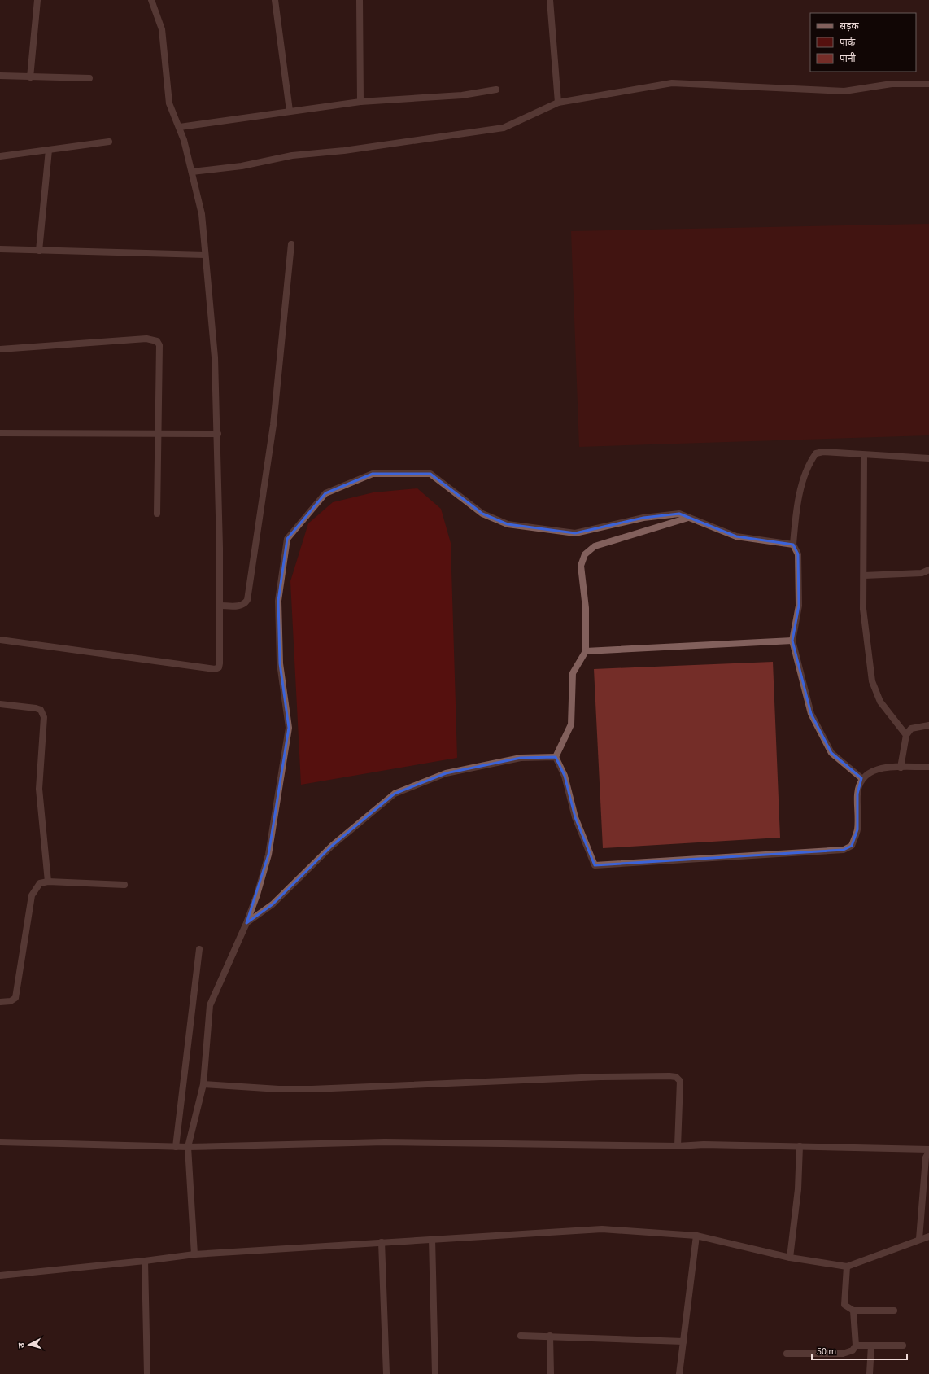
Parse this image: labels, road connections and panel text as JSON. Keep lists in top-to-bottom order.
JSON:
{
  "legend": ["सड़क", "पार्क", "पानी"],
  "scale_bar": "50 m",
  "north": "left"
}
